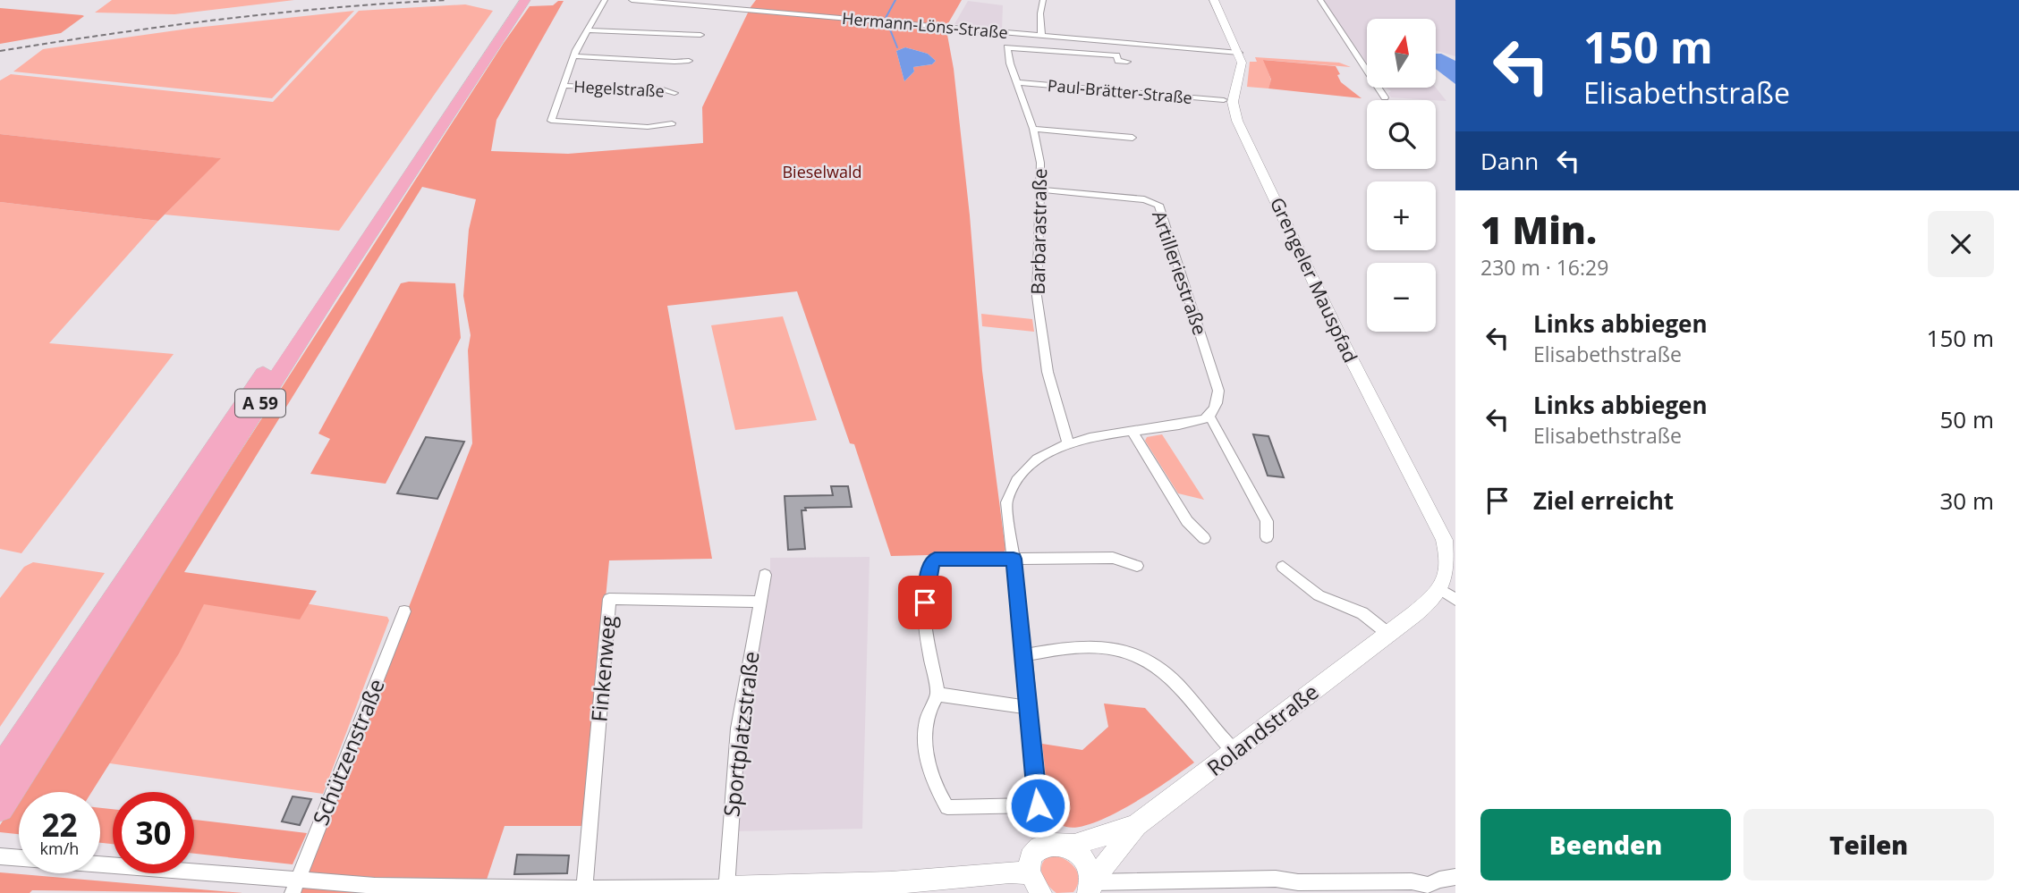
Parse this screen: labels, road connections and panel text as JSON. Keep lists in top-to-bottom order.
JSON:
{
  "streets": {
    "highway": ["A 59"],
    "main road": ["Grengeler Mauspfad", "Rolandstraße"],
    "street": [
      "Hermann-Löns-Straße",
      "Hegelstraße",
      "Paul-Brätter-Straße",
      "Barbarastraße",
      "Artilleriestraße",
      "Finkenweg",
      "Sportplatzstraße",
      "Schützenstraße"
    ]
  },
  "crossings": [
    ["Hermann-Löns-Straße", "Grengeler Mauspfad"],
    ["Paul-Brätter-Straße", "Barbarastraße"],
    ["Barbarastraße", "Artilleriestraße"],
    ["Grengeler Mauspfad", "Rolandstraße"],
    ["Finkenweg", "Sportplatzstraße"]
  ],
  "parks": ["Bieselwald"],
  "north": "top",
  "page": {
    "turn": ["150 m", "Elisabethstraße"],
    "map_buttons": ["+", "−"],
    "then": "Dann",
    "heading": ["1 Min.", "230 m · 16:29"],
    "list": [
      {
        "name": "Links abbiegen",
        "note": "Elisabethstraße",
        "value": "150 m"
      },
      {
        "name": "Links abbiegen",
        "note": "Elisabethstraße",
        "value": "50 m"
      },
      {
        "name": "Ziel erreicht",
        "value": "30 m"
      }
    ],
    "speed": "22 km/h",
    "limit": "30",
    "buttons": ["Beenden", "Teilen"]
  }
}
